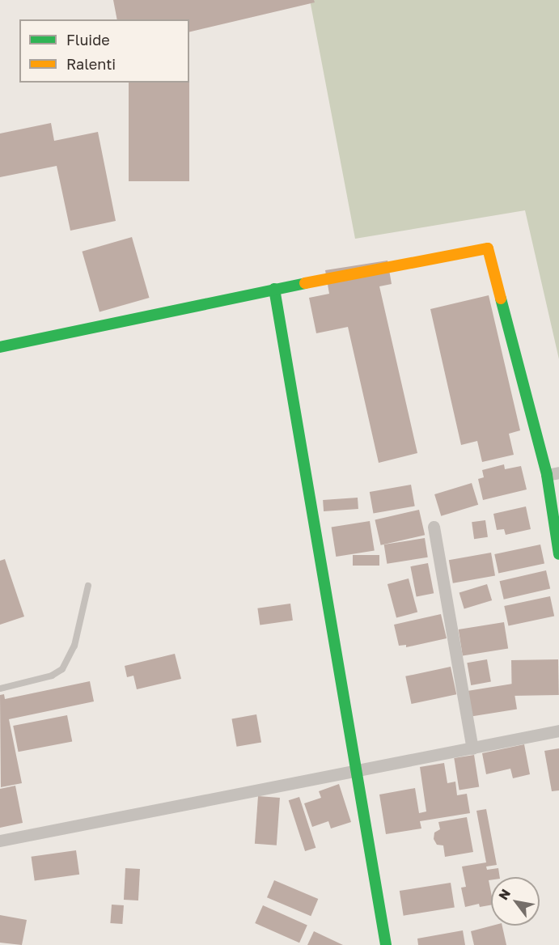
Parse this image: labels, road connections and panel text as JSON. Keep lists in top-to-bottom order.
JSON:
{
  "legend": ["Fluide", "Ralenti"],
  "north": "top left"
}
